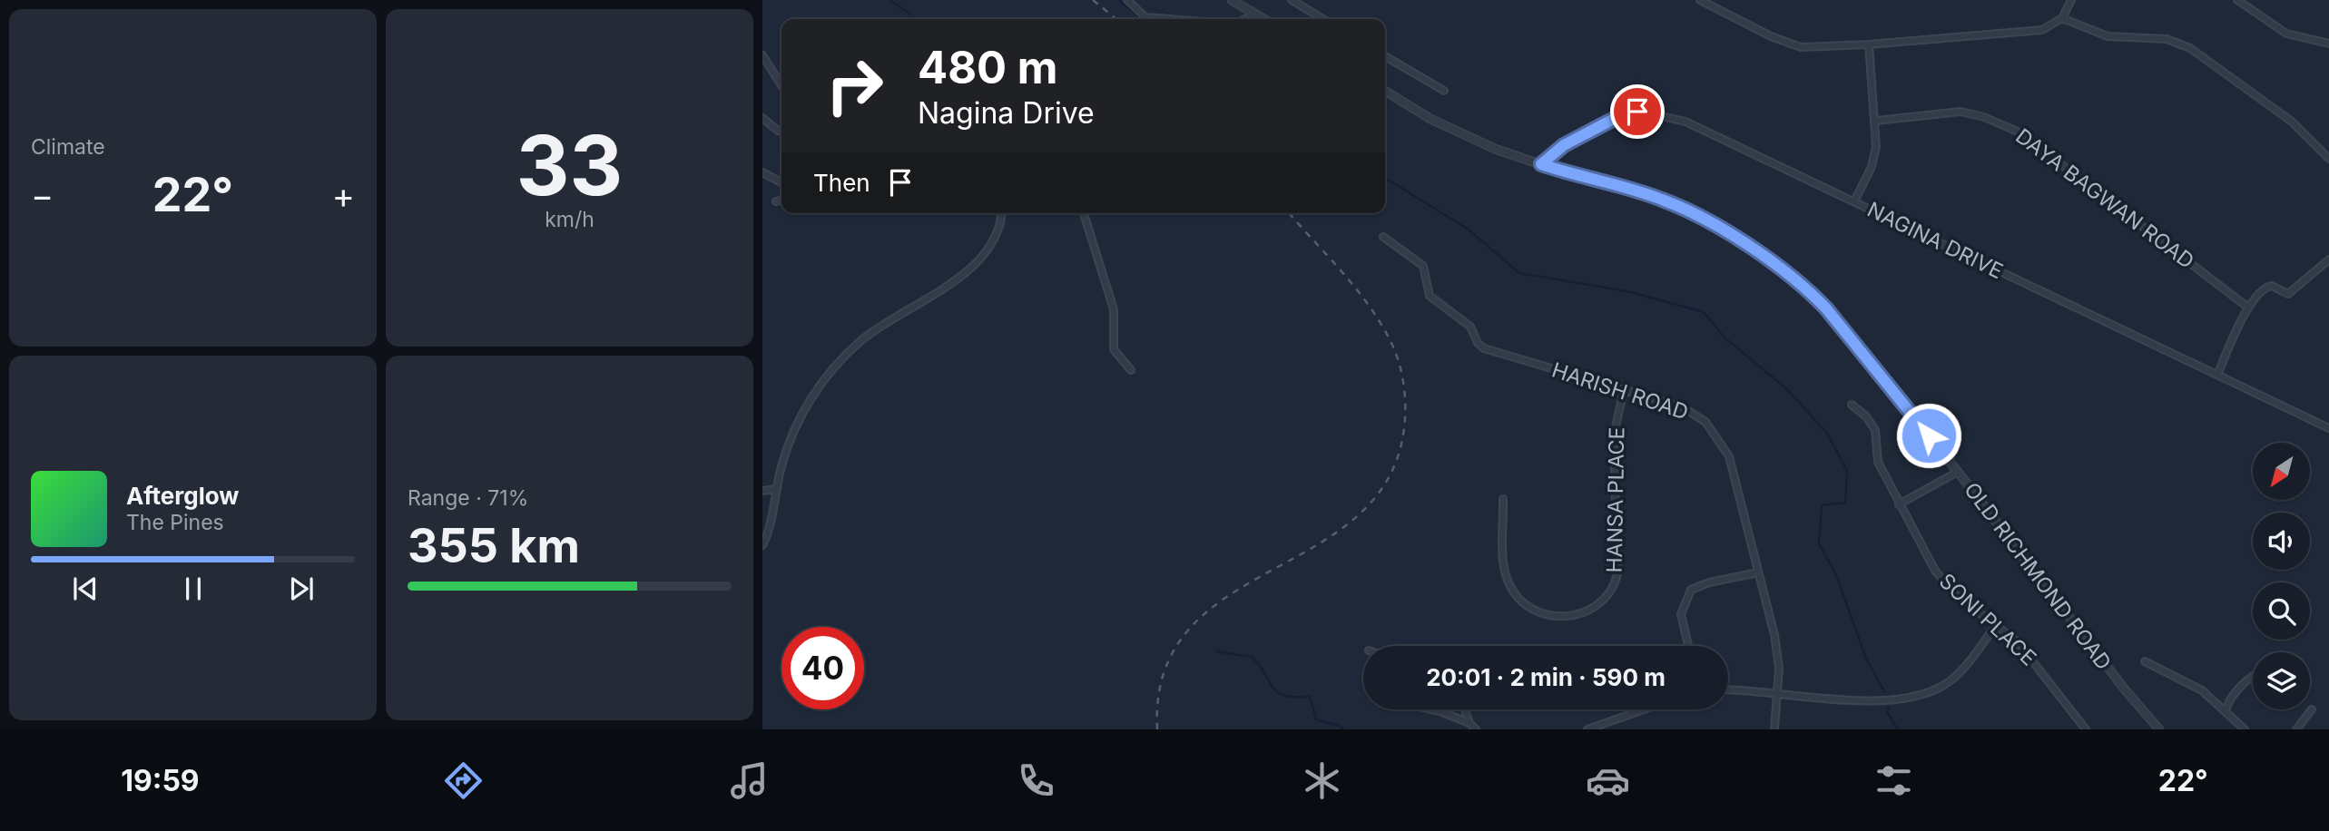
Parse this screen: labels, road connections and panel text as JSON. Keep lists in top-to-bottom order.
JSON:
{
  "streets": {
    "street": [
      "DAYA BAGWAN ROAD",
      "NAGINA DRIVE",
      "HARISH ROAD",
      "HANSA PLACE",
      "OLD RICHMOND ROAD",
      "SONI PLACE"
    ]
  },
  "crossings": [
    ["NAGINA DRIVE", "OLD RICHMOND ROAD"],
    ["HARISH ROAD", "HANSA PLACE"]
  ],
  "north": "bottom left",
  "page": {
    "tile": [
      "Climate",
      ["33", "km/h"],
      ["Range · 71%", "355 km"]
    ],
    "turn": ["480 m", "Nagina Drive"],
    "then": "Then",
    "heat": ["−", "22°", "+"],
    "song": ["Afterglow", "The Pines"],
    "limit": "40",
    "trip": "20:01 · 2 min · 590 m",
    "tabs": ["19:59", "22°"]
  }
}
